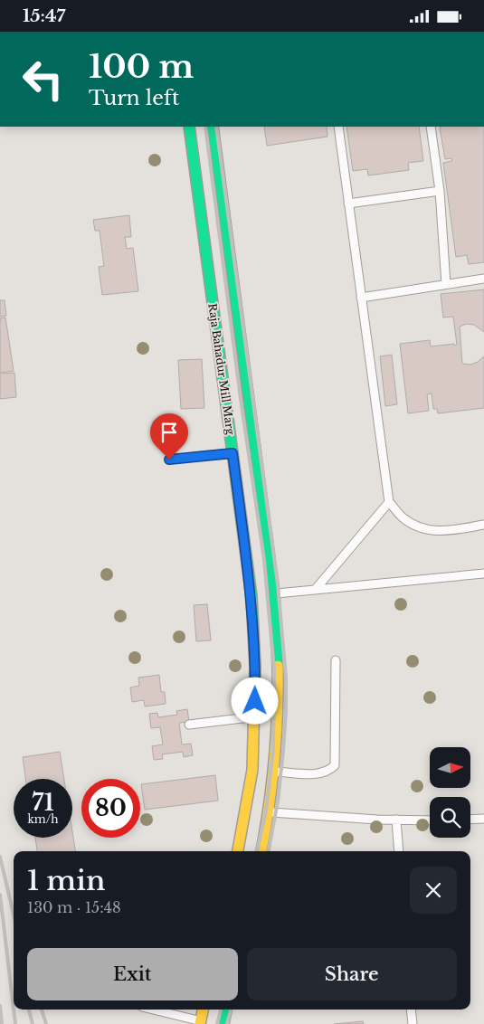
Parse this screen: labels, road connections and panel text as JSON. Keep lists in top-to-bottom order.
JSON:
{
  "streets": {
    "highway": ["Raja Bahadur Mill Marg"]
  },
  "north": "right",
  "page": {
    "status": "15:47",
    "turn": ["100 m", "Turn left"],
    "speed": "71 km/h",
    "limit": "80",
    "heading": ["1 min", "130 m · 15:48"],
    "buttons": ["Exit", "Share"]
  }
}
